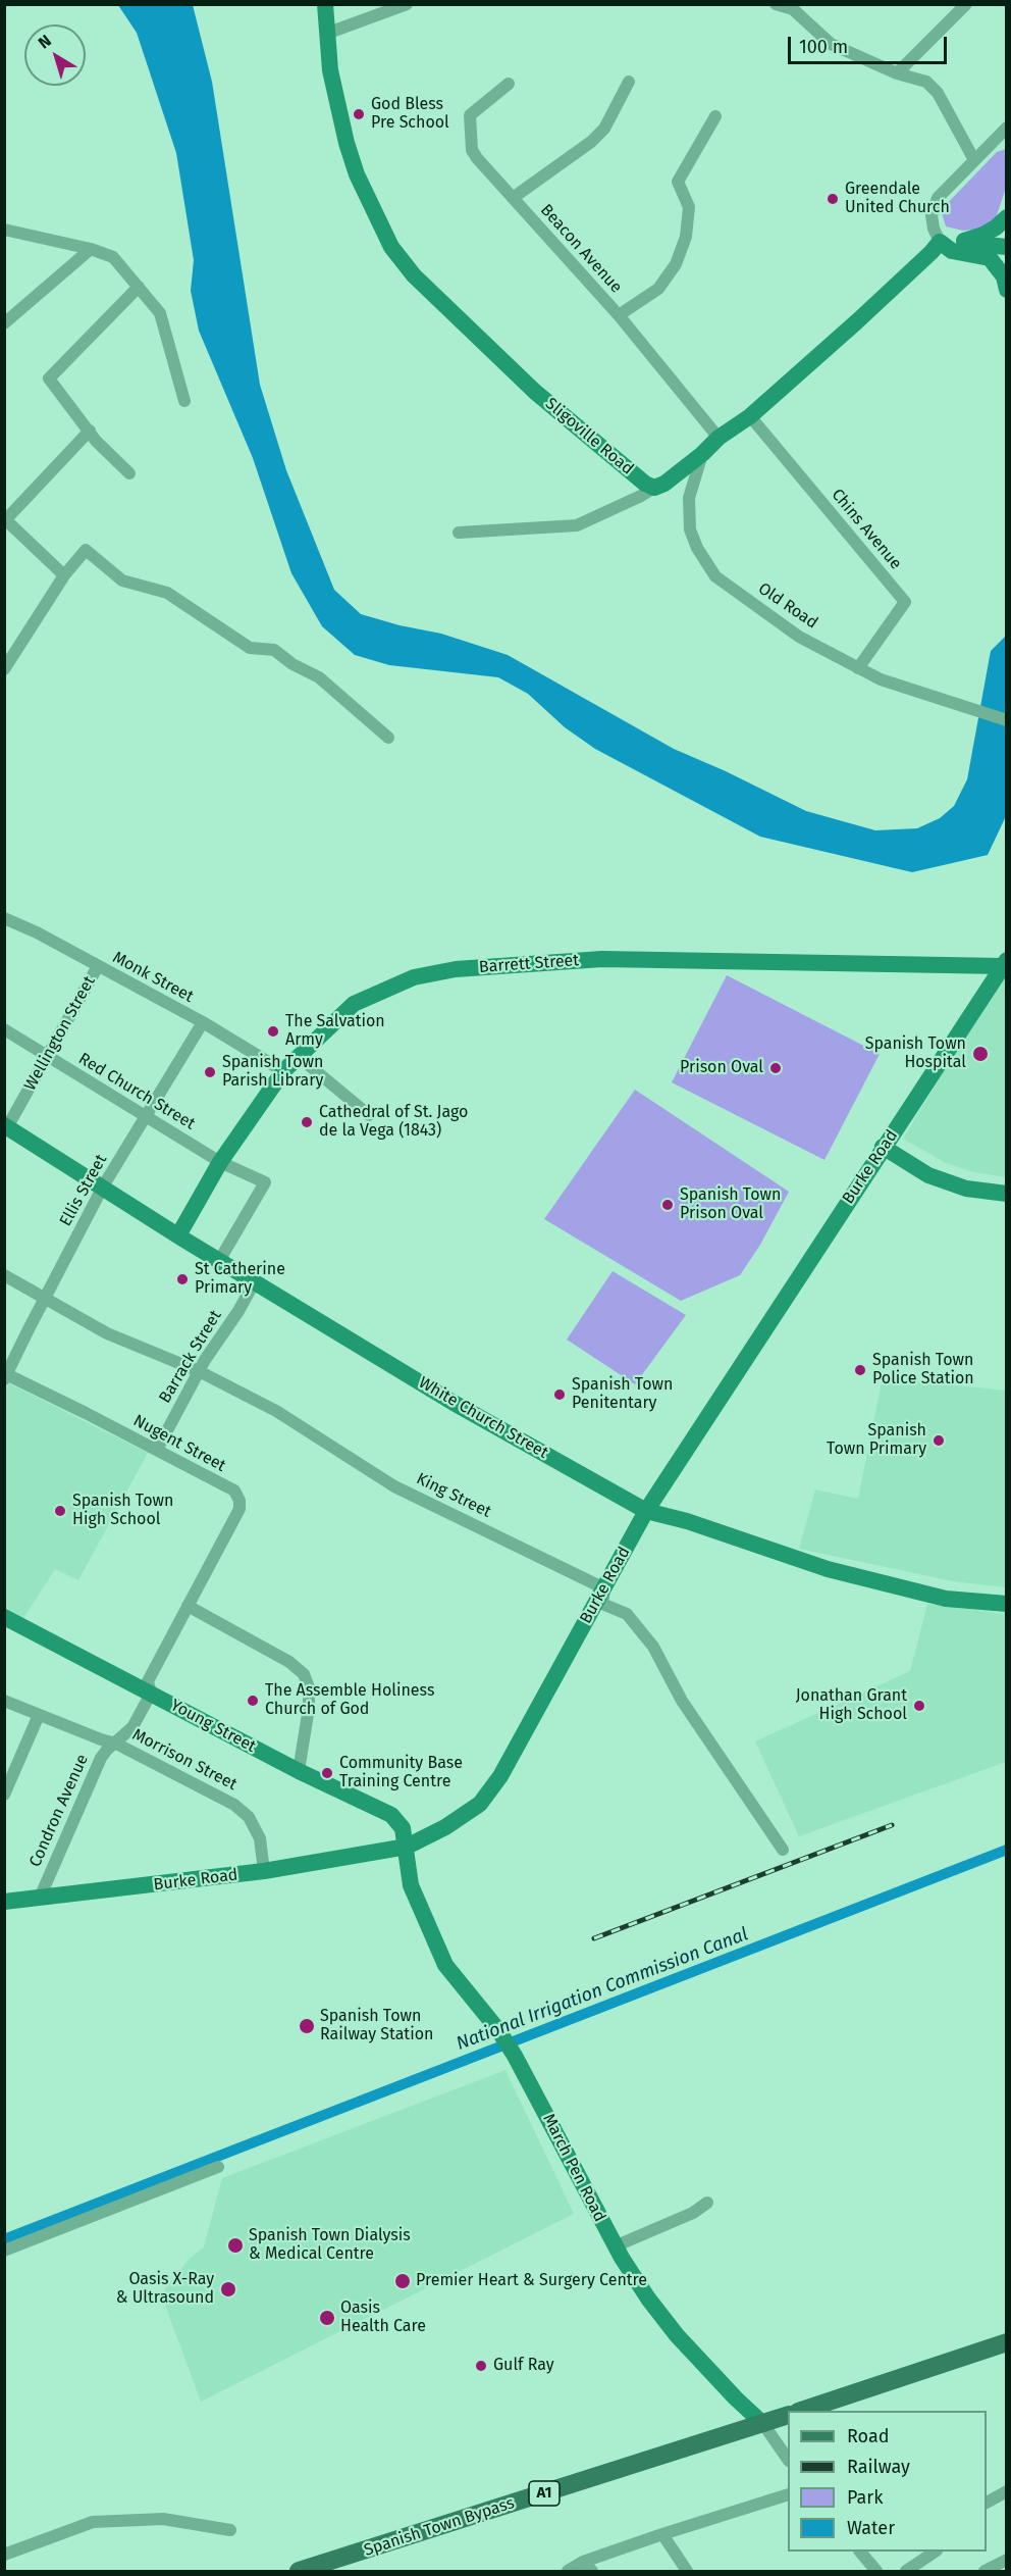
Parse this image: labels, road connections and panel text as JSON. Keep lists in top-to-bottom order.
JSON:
{
  "streets": {
    "main road": ["A1", "Spanish Town Bypass"],
    "street": [
      "Beacon Avenue",
      "Sligoville Road",
      "Chins Avenue",
      "Old Road",
      "Barrett Street",
      "Monk Street",
      "Wellington Street",
      "Red Church Street",
      "Burke Road",
      "Ellis Street",
      "Barrack Street",
      "White Church Street",
      "Nugent Street",
      "King Street",
      "Young Street",
      "Morrison Street",
      "Condron Avenue",
      "March Pen Road"
    ]
  },
  "crossings": [
    ["Chins Avenue", "Old Road"],
    ["Barrett Street", "Monk Street"],
    ["Barrett Street", "Red Church Street"],
    ["Barrett Street", "Burke Road"],
    ["Barrett Street", "White Church Street"],
    ["Monk Street", "Wellington Street"],
    ["Monk Street", "Ellis Street"],
    ["Wellington Street", "Red Church Street"],
    ["Wellington Street", "White Church Street"],
    ["Red Church Street", "Ellis Street"],
    ["Red Church Street", "White Church Street"],
    ["Burke Road", "White Church Street"],
    ["Burke Road", "King Street"],
    ["Burke Road", "Young Street"],
    ["Burke Road", "Morrison Street"],
    ["Burke Road", "Condron Avenue"],
    ["Burke Road", "March Pen Road"],
    ["Ellis Street", "White Church Street"],
    ["Ellis Street", "Nugent Street"],
    ["Ellis Street", "King Street"],
    ["Barrack Street", "White Church Street"],
    ["Barrack Street", "Nugent Street"],
    ["Barrack Street", "King Street"],
    ["Nugent Street", "Young Street"],
    ["Nugent Street", "Morrison Street"],
    ["Young Street", "Morrison Street"],
    ["Young Street", "March Pen Road"],
    ["Morrison Street", "Condron Avenue"],
    ["March Pen Road", "Spanish Town Bypass"]
  ],
  "water": ["National Irrigation Commission Canal"],
  "places": [
    "God Bless Pre School",
    "Greendale United Church",
    "The Salvation Army",
    "Spanish Town Hospital",
    "Prison Oval",
    "Spanish Town Parish Library",
    "Cathedral of St. Jago de la Vega (1843)",
    "Spanish Town Prison Oval",
    "St Catherine Primary",
    "Spanish Town Police Station",
    "Spanish Town Penitentary",
    "Spanish Town Primary",
    "Spanish Town High School",
    "The Assemble Holiness Church of God",
    "Jonathan Grant High School",
    "Community Base Training Centre",
    "Spanish Town Railway Station",
    "Spanish Town Dialysis & Medical Centre",
    "Premier Heart & Surgery Centre",
    "Oasis X-Ray & Ultrasound",
    "Oasis Health Care",
    "Gulf Ray"
  ],
  "legend": [
    "Road",
    "Railway",
    "Park",
    "Water"
  ],
  "scale_bar": "100 m",
  "north": "top left"
}
